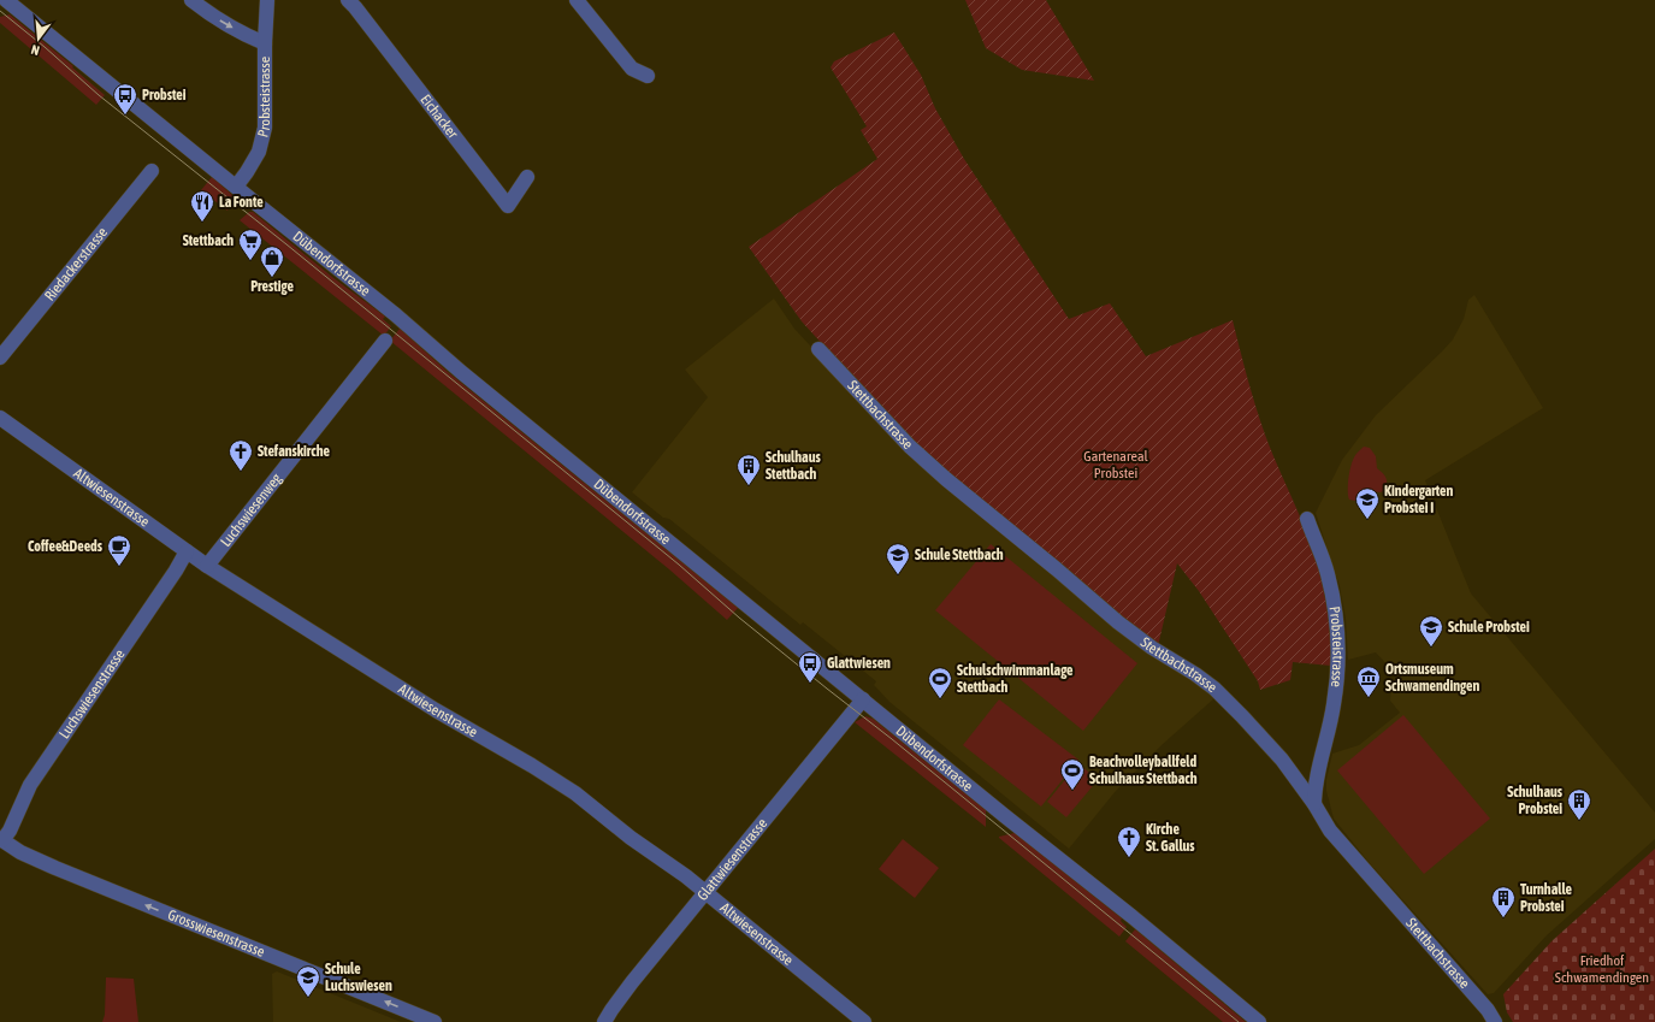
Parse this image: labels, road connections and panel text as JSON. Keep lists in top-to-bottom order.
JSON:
{
  "streets": {
    "street": [
      "Probsteistrasse",
      "Eichacker",
      "Riedackerstrasse",
      "Dübendorfstrasse",
      "Stettbachstrasse",
      "Altwiesenstrasse",
      "Luchswiesenweg",
      "Luchswiesenstrasse",
      "Glattwiesenstrasse",
      "Grosswiesenstrasse"
    ]
  },
  "crossings": [
    ["Probsteistrasse", "Dübendorfstrasse"],
    ["Probsteistrasse", "Stettbachstrasse"],
    ["Dübendorfstrasse", "Glattwiesenstrasse"],
    ["Altwiesenstrasse", "Luchswiesenweg"],
    ["Altwiesenstrasse", "Luchswiesenstrasse"],
    ["Altwiesenstrasse", "Glattwiesenstrasse"],
    ["Luchswiesenstrasse", "Grosswiesenstrasse"]
  ],
  "one_way": ["Grosswiesenstrasse"],
  "parks": ["Gartenareal Probstei", "Friedhof Schwamendingen"],
  "places": {
    "bus stop": ["Probstei", "Glattwiesen"],
    "restaurant": ["La Fonte"],
    "supermarket": ["Stettbach"],
    "shop": ["Prestige"],
    "church": ["Stefanskirche", "Kirche St. Gallus"],
    "building": ["Schulhaus Stettbach", "Schulhaus Probstei", "Turnhalle Probstei"],
    "school or university": [
      "Kindergarten Probstei I",
      "Schule Stettbach",
      "Schule Probstei",
      "Schule Luchswiesen"
    ],
    "cafe": ["Coffee&Deeds"],
    "museum": ["Ortsmuseum Schwamendingen"],
    "sports": ["Schulschwimmanlage Stettbach", "Beachvolleyballfeld Schulhaus Stettbach"]
  },
  "north": "bottom"
}
